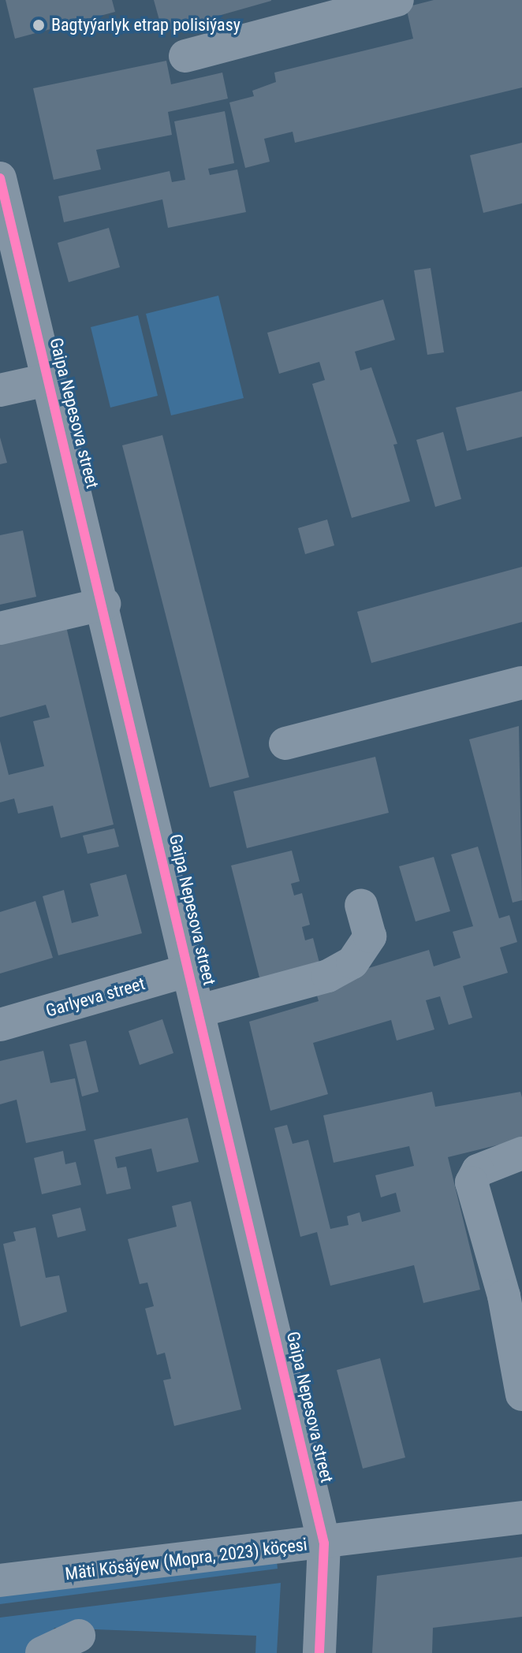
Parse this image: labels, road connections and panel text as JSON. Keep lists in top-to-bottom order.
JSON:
{
  "streets": {
    "street": ["Gaipa Nepesova street", "Garlyeva street", "Mäti Kösäýew (Mopra, 2023) köçesi"]
  },
  "crossings": [
    ["Gaipa Nepesova street", "Garlyeva street"],
    ["Gaipa Nepesova street", "Mäti Kösäýew (Mopra, 2023) köçesi"]
  ],
  "places": ["Bagtyýarlyk etrap polisiýasy"]
}
